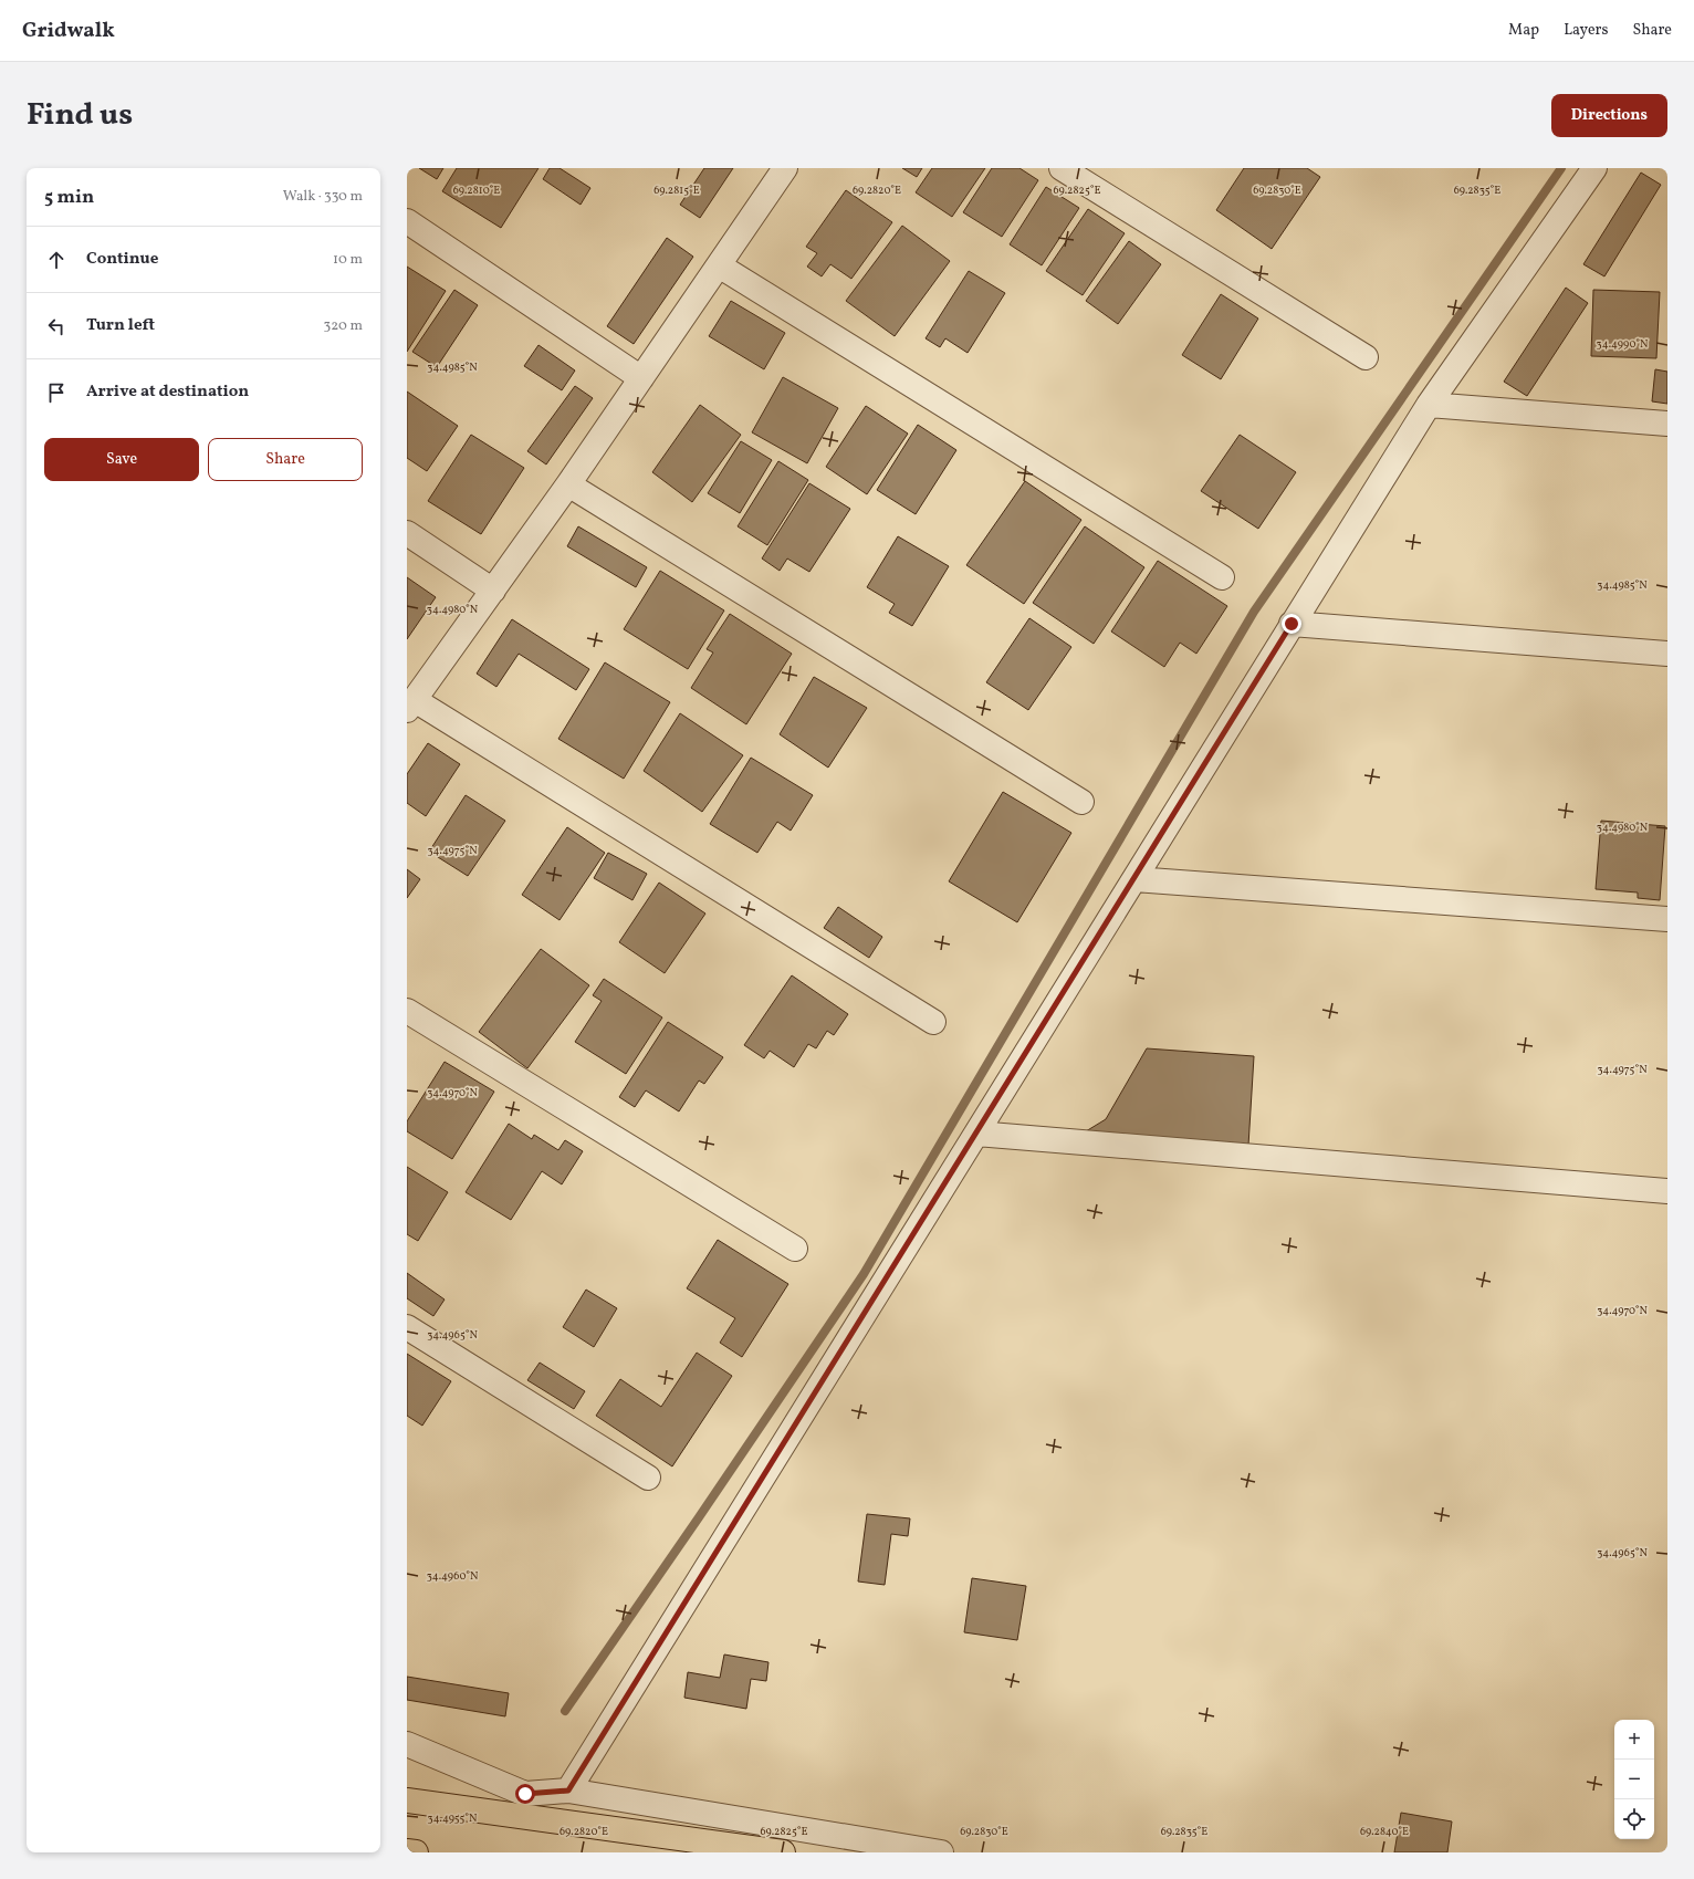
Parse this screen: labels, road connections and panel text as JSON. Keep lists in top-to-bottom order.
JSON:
{
  "page": {
    "header": "Gridwalk",
    "nav": ["Map", "Layers", "Share"],
    "title": "Find us",
    "buttons": [
      "Directions",
      ["Save", "Share"]
    ],
    "heading": ["5 min", "Walk · 330 m"],
    "list": [
      ["Continue", "10 m"],
      ["Turn left", "320 m"],
      "Arrive at destination"
    ],
    "map_buttons": ["+", "−"]
  },
  "coordinates": [
    "69.2815°E",
    "69.2810°E",
    "69.2820°E",
    "69.2825°E",
    "69.2830°E",
    "69.2835°E",
    "34.4990°N",
    "34.4985°N",
    "34.4980°N",
    "34.4975°N",
    "34.4970°N",
    "34.4965°N",
    "34.4960°N",
    "34.4955°N",
    "69.2840°E"
  ]
}
